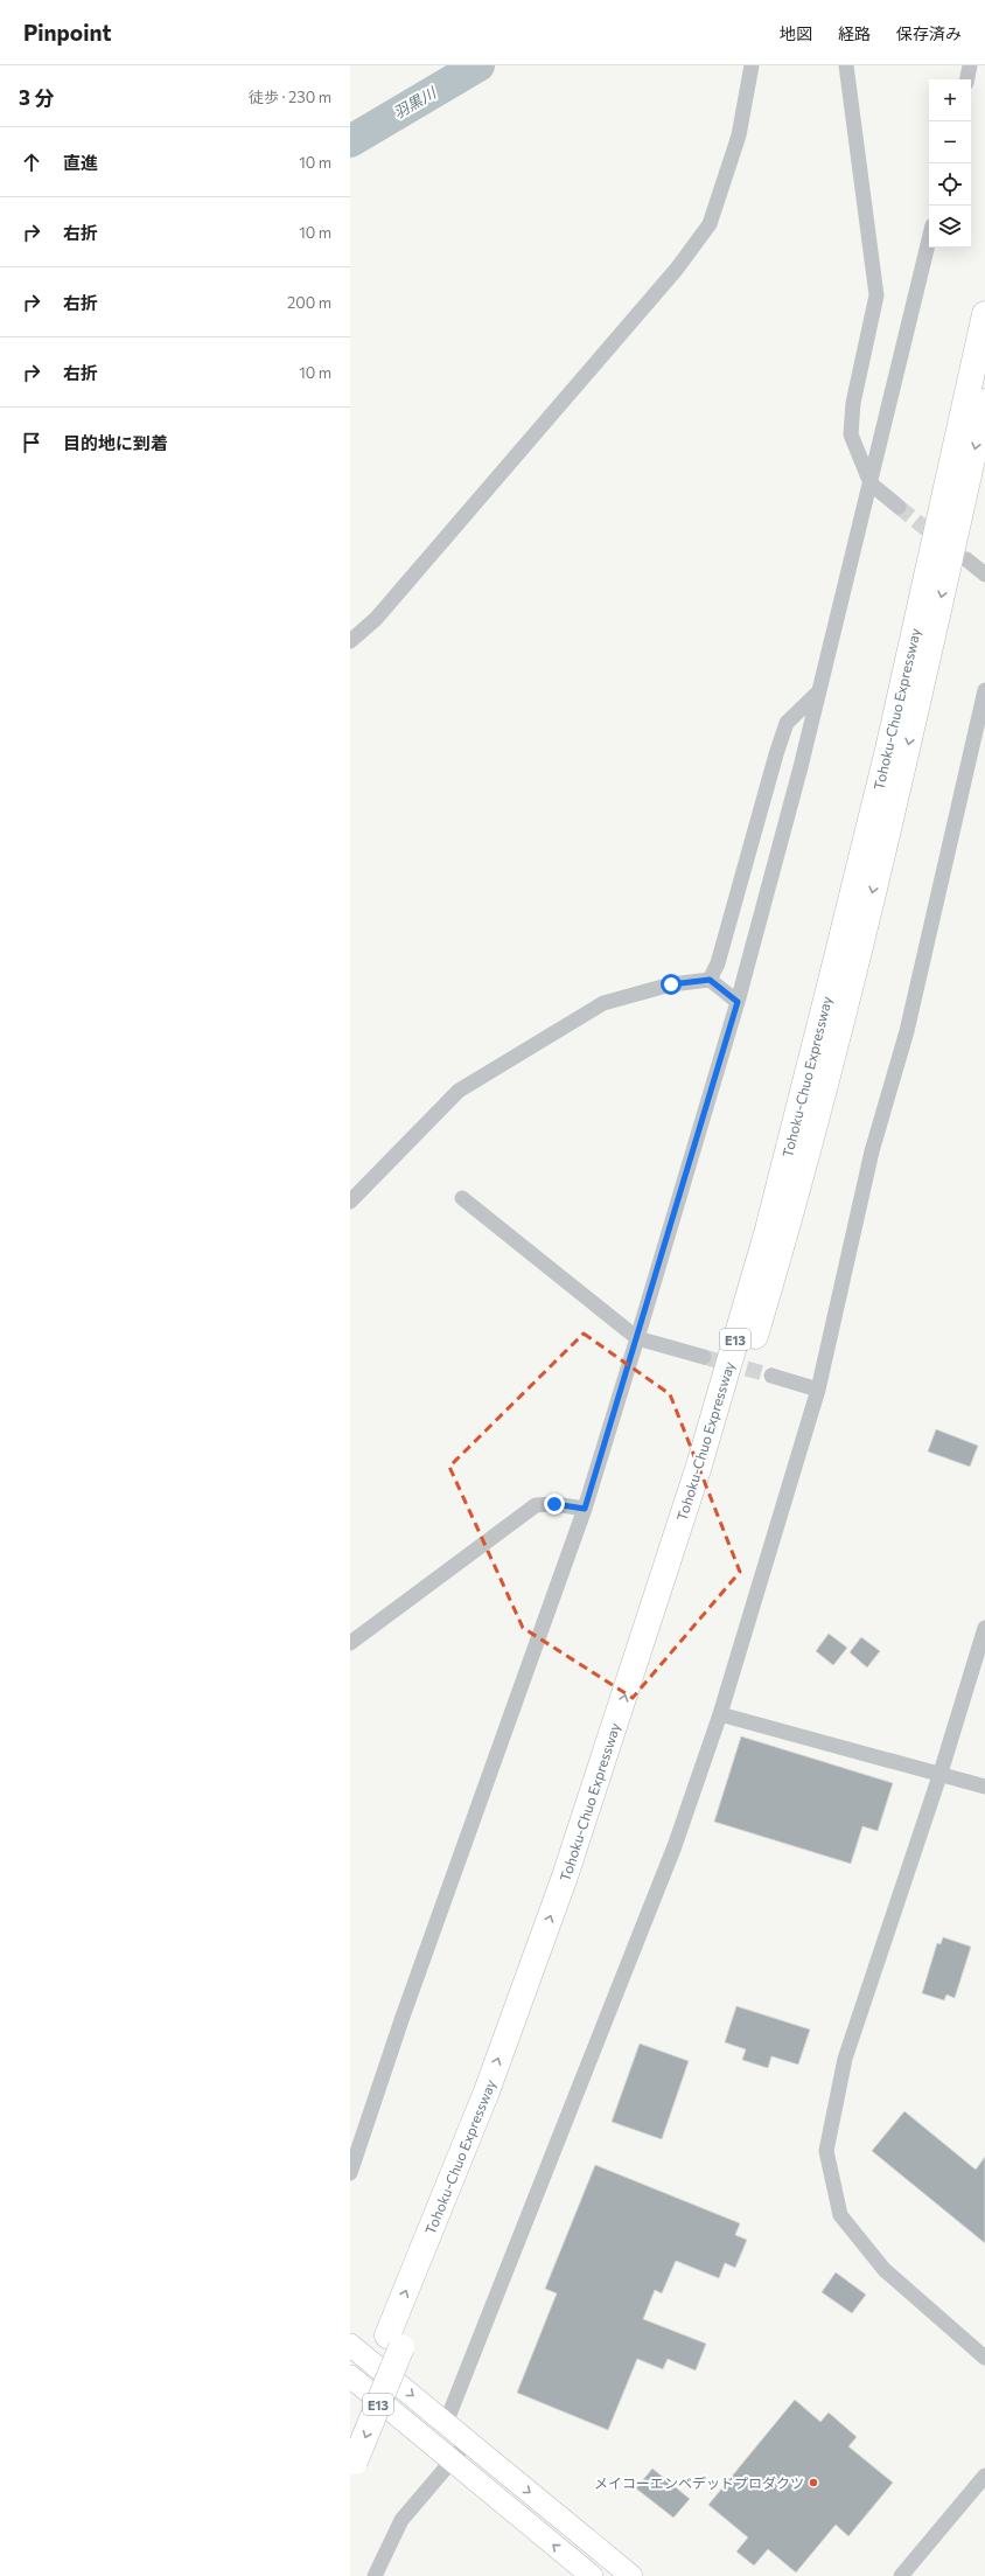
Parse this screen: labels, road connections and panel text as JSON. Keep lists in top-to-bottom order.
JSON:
{
  "streets": {
    "highway": ["Tohoku-Chuo Expressway", "E13"]
  },
  "water": ["羽黒川"],
  "places": ["メイコーエンベデッドプロダクツ"],
  "page": {
    "header": "Pinpoint",
    "nav": ["地図", "経路", "保存済み"],
    "heading": ["3 分", "徒歩 · 230 m"],
    "map_buttons": ["+", "−"],
    "list": [
      ["直進", "10 m"],
      ["右折", "10 m"],
      ["右折", "200 m"],
      ["右折", "10 m"],
      "目的地に到着"
    ]
  }
}
